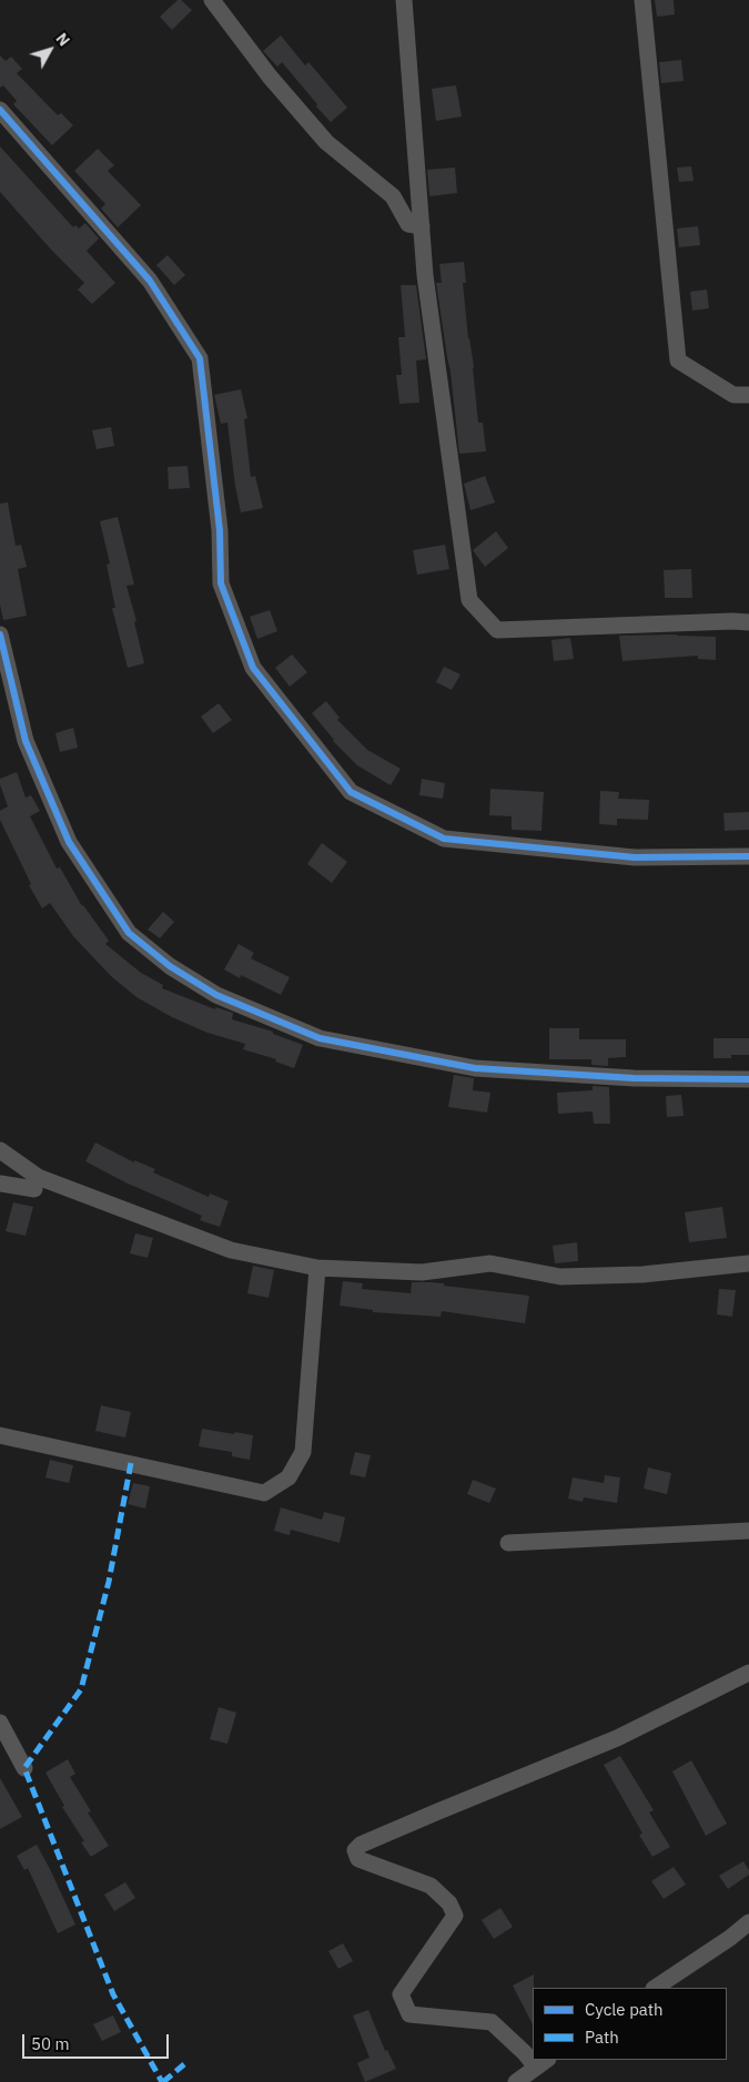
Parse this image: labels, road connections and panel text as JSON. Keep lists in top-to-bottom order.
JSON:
{
  "legend": ["Cycle path", "Path"],
  "scale_bar": "50 m",
  "north": "top right"
}
